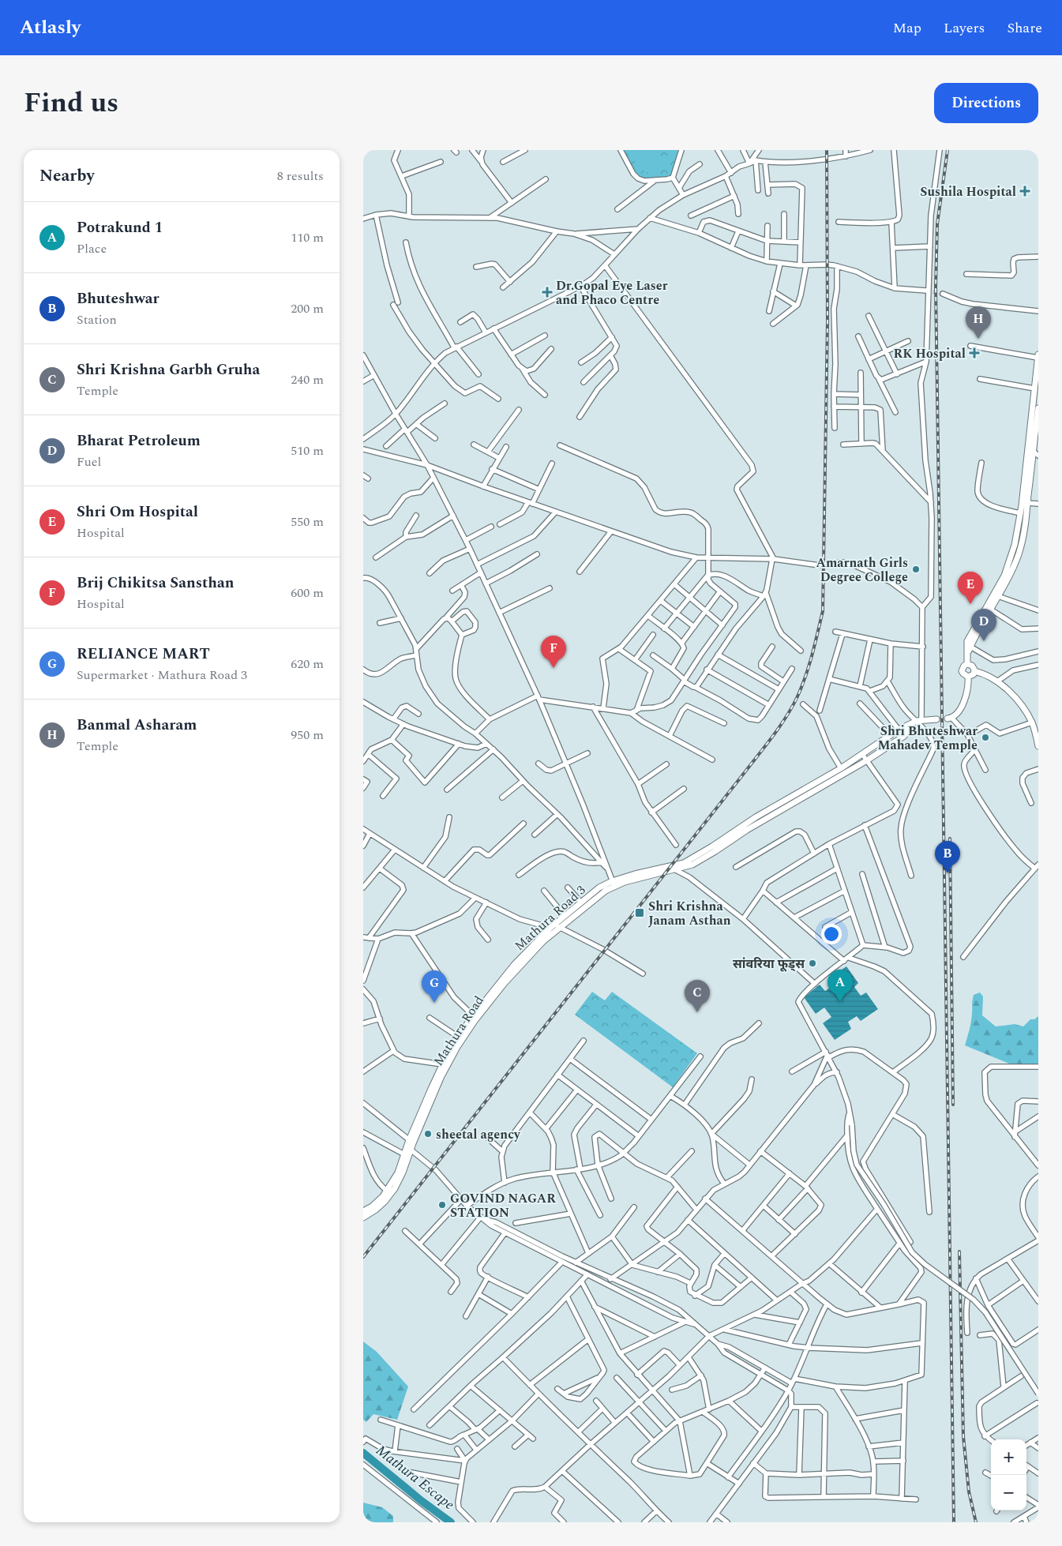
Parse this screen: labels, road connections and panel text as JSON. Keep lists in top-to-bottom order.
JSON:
{
  "streets": {
    "main road": ["Mathura Road 3", "Mathura Road"]
  },
  "crossings": [
    ["Mathura Road 3", "Mathura Road"]
  ],
  "water": ["Mathura Escape"],
  "places": {
    "health": ["Sushila Hospital", "Dr.Gopal Eye Laser and Phaco Centre", "RK Hospital"],
    "other": [
      "Amarnath Girls Degree College",
      "Shri Bhuteshwar Mahadev Temple",
      "सांवरिया फूड्स",
      "sheetal agency",
      "GOVIND NAGAR STATION"
    ],
    "transit": ["Shri Krishna Janam Asthan"]
  },
  "page": {
    "header": "Atlasly",
    "nav": ["Map", "Layers", "Share"],
    "title": "Find us",
    "buttons": "Directions",
    "heading": ["Nearby", "8 results"],
    "list": [
      {
        "mark": "A",
        "name": "Potrakund 1",
        "note": "Place",
        "value": "110 m"
      },
      {
        "mark": "B",
        "name": "Bhuteshwar",
        "note": "Station",
        "value": "200 m"
      },
      {
        "mark": "C",
        "name": "Shri Krishna Garbh Gruha",
        "note": "Temple",
        "value": "240 m"
      },
      {
        "mark": "D",
        "name": "Bharat Petroleum",
        "note": "Fuel",
        "value": "510 m"
      },
      {
        "mark": "E",
        "name": "Shri Om Hospital",
        "note": "Hospital",
        "value": "550 m"
      },
      {
        "mark": "F",
        "name": "Brij Chikitsa Sansthan",
        "note": "Hospital",
        "value": "600 m"
      },
      {
        "mark": "G",
        "name": "RELIANCE MART",
        "note": "Supermarket · Mathura Road 3",
        "value": "620 m"
      },
      {
        "mark": "H",
        "name": "Banmal Asharam",
        "note": "Temple",
        "value": "950 m"
      }
    ],
    "pins": [
      "H",
      "E",
      "D",
      "F",
      "B",
      "A",
      "G",
      "C"
    ],
    "map_buttons": ["+", "−"]
  }
}
